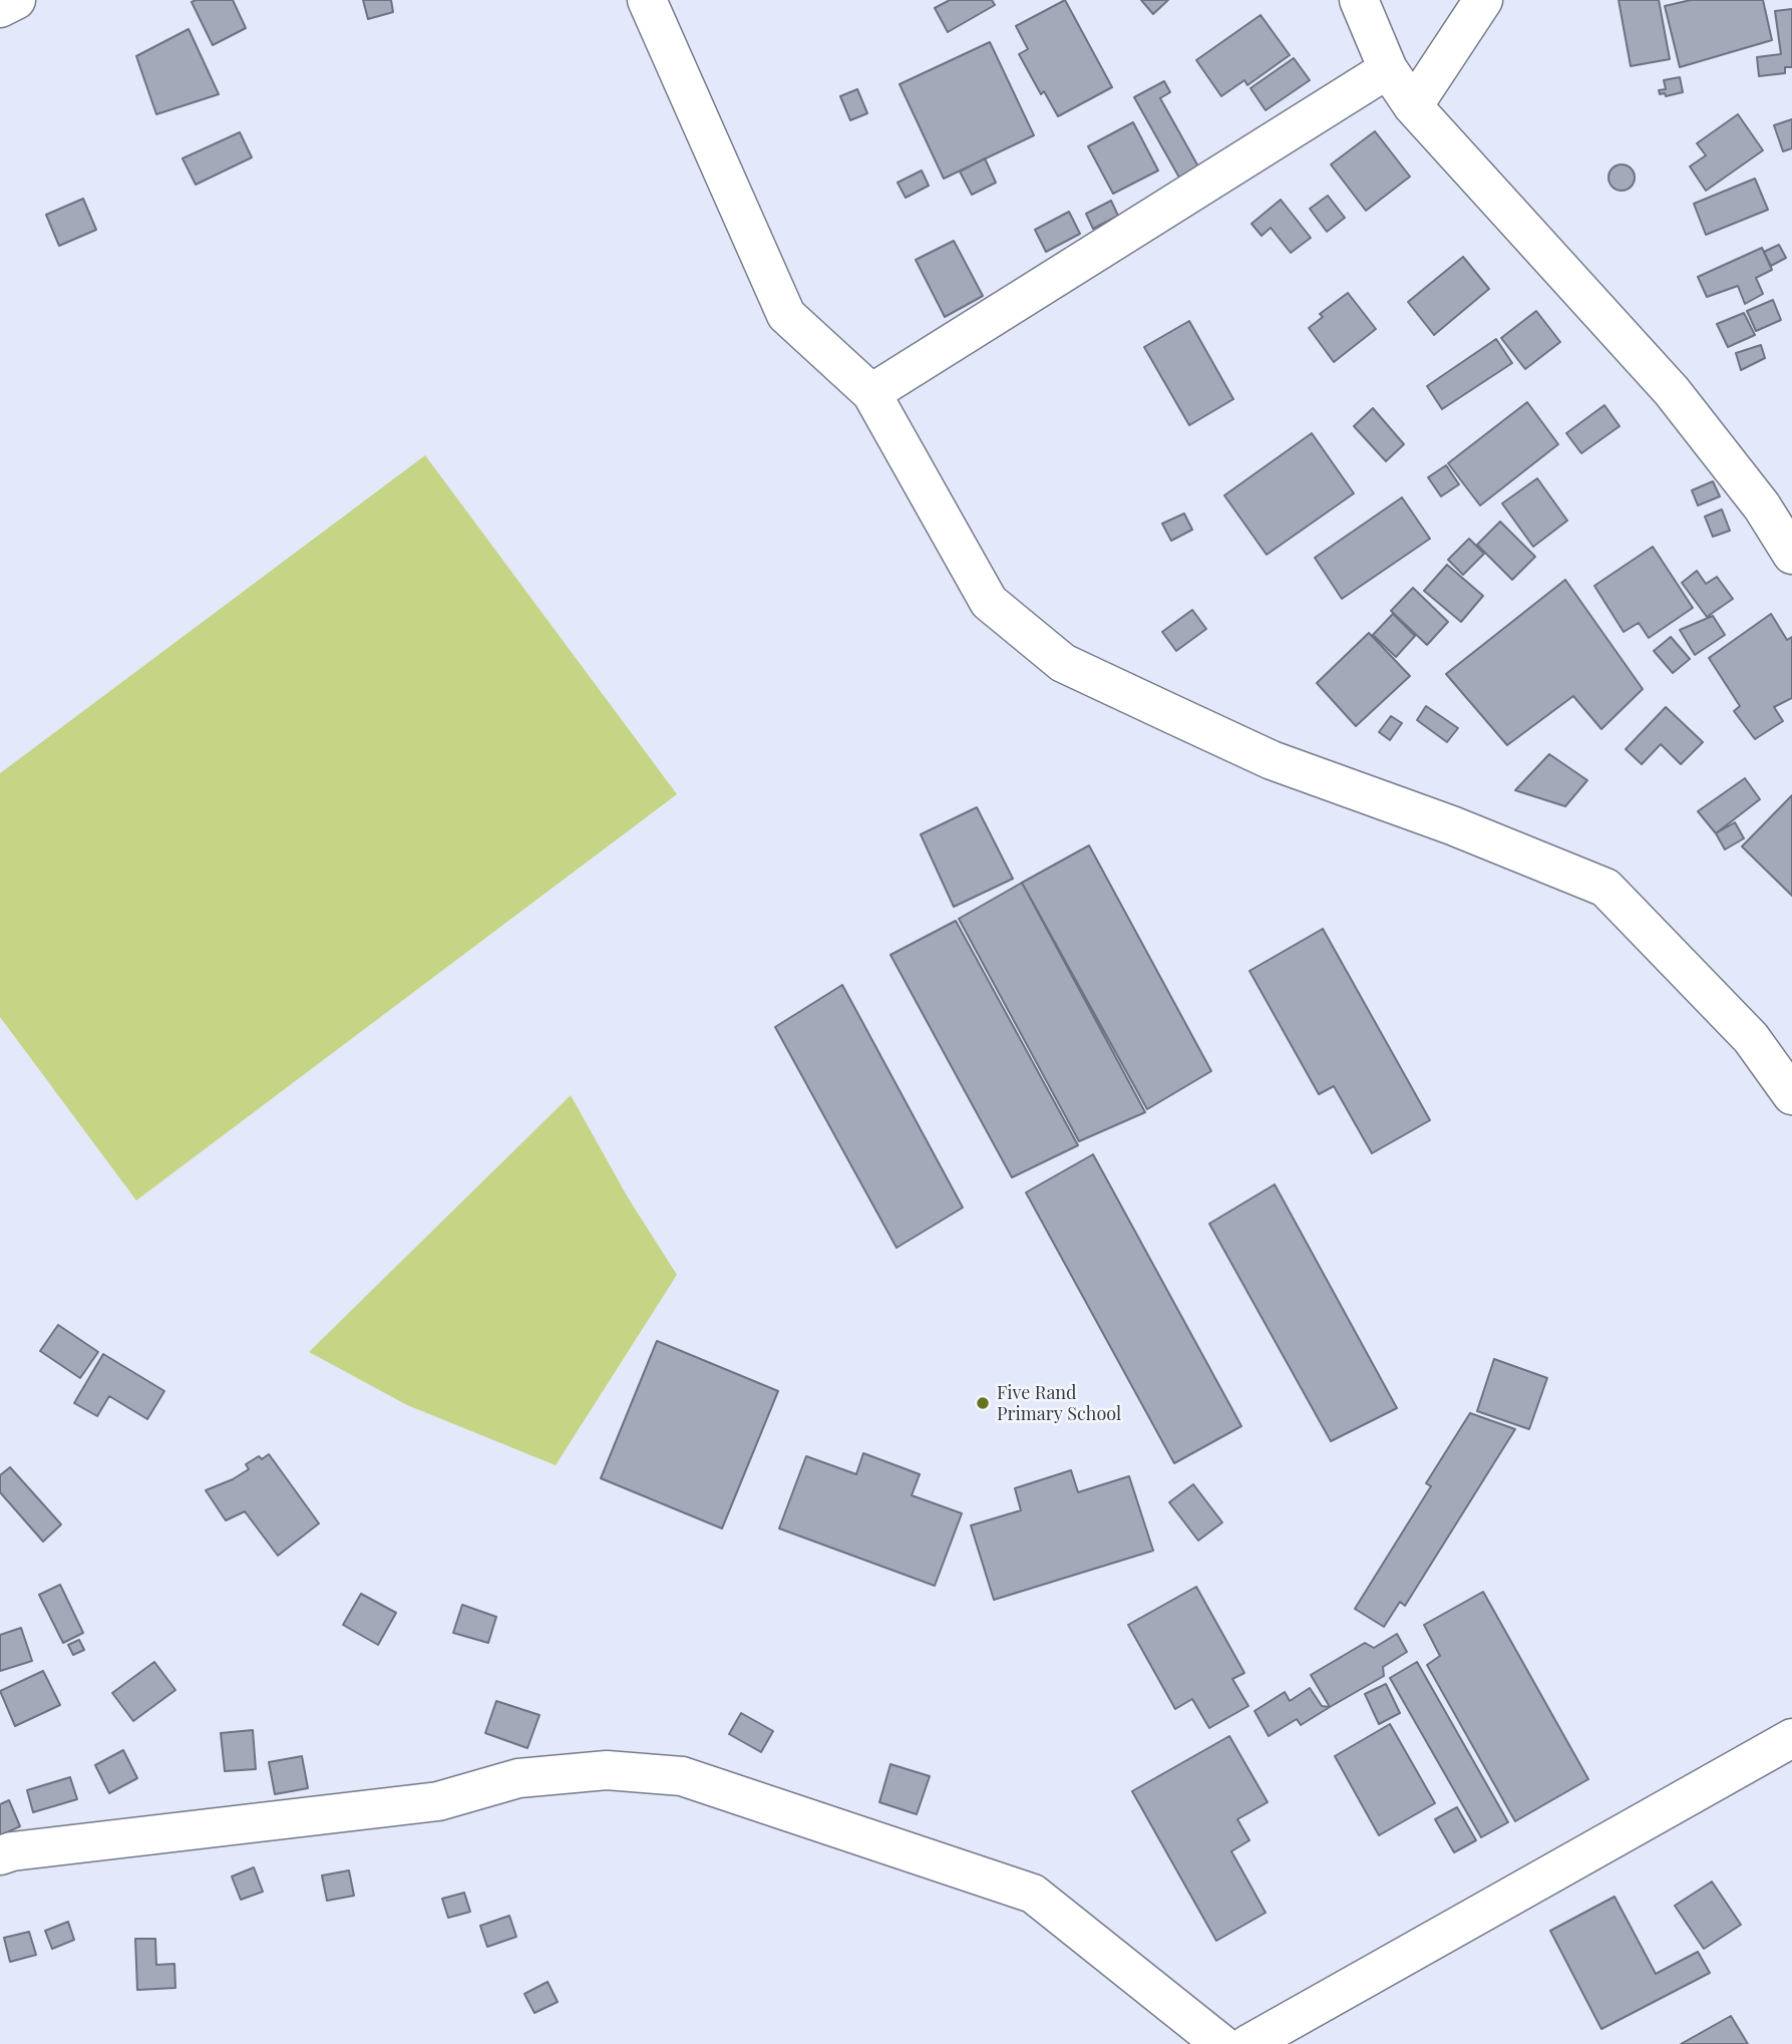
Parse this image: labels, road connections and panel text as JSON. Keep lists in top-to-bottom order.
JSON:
{
  "places": ["Five Rand Primary School"]
}
